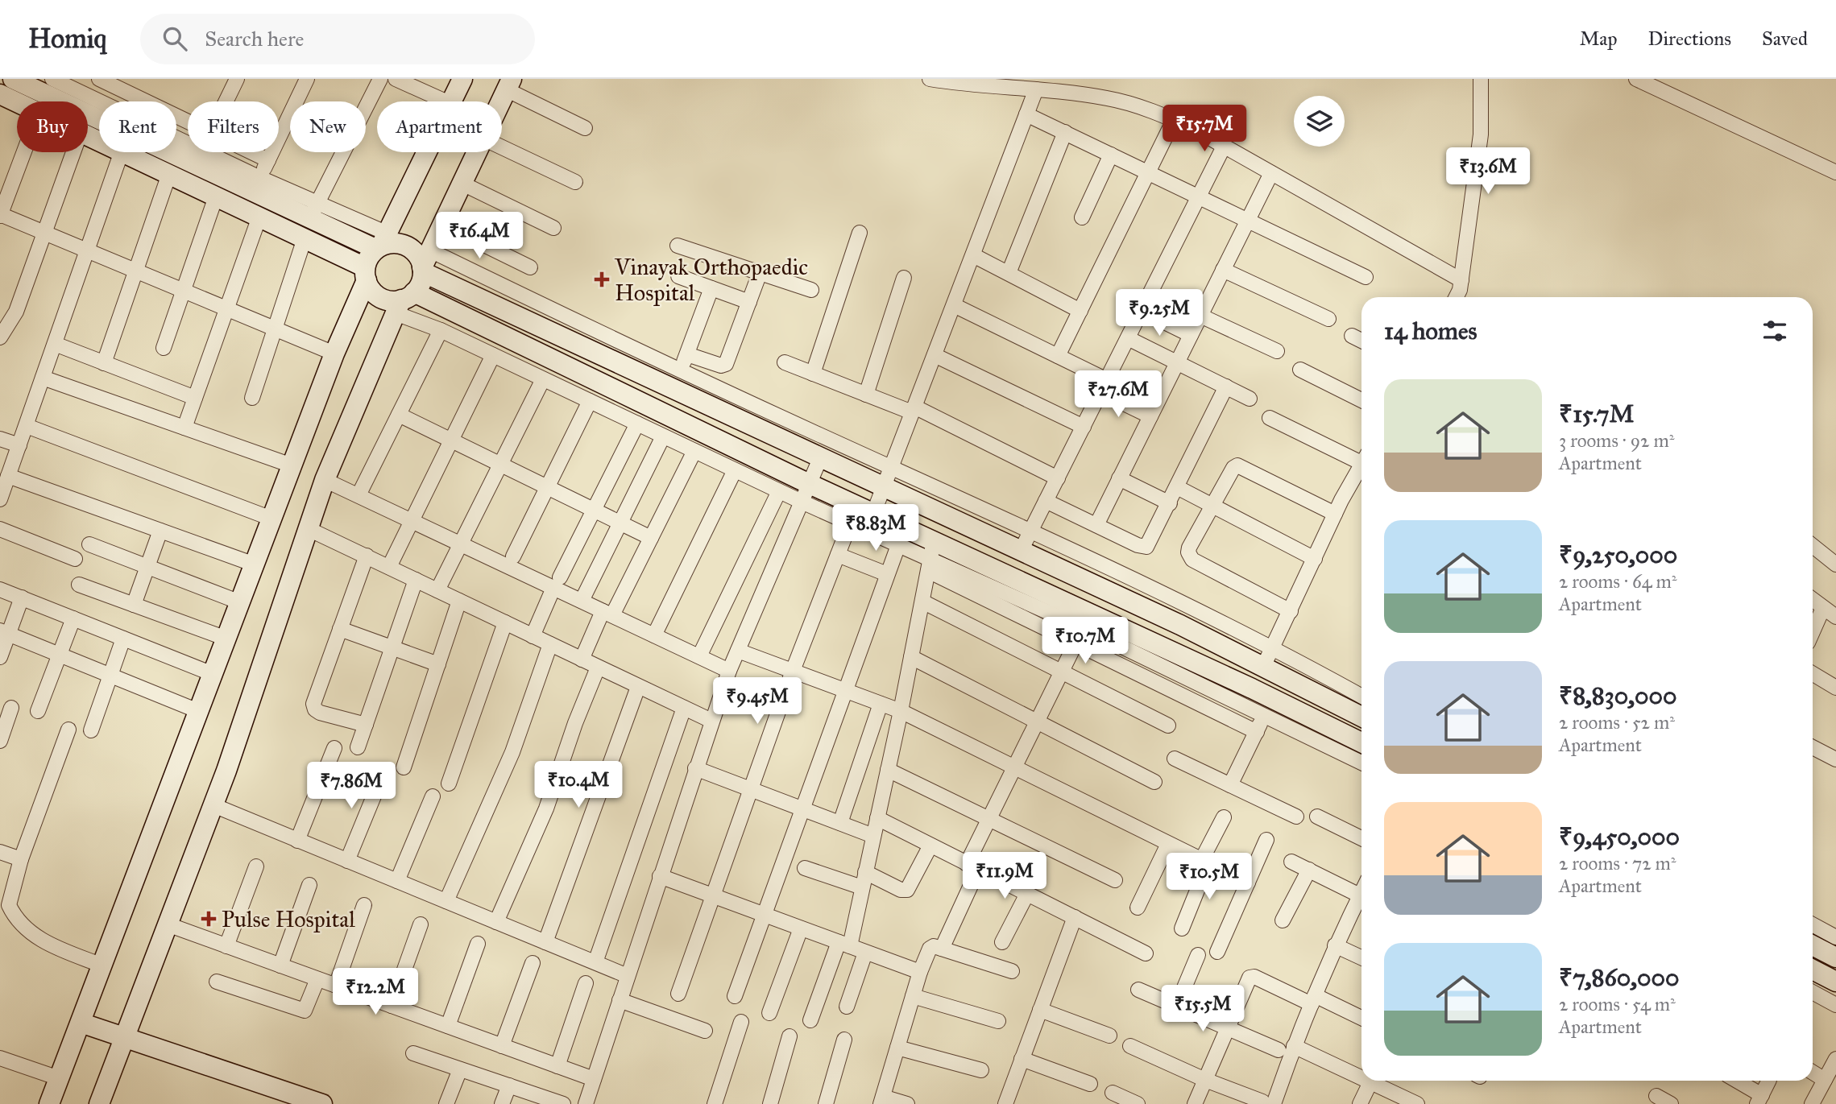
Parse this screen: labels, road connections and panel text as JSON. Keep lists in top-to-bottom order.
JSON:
{
  "places": {
    "health": ["Vinayak Orthopaedic Hospital", "Pulse Hospital"]
  },
  "page": {
    "header": "Homiq",
    "search": "Search here",
    "nav": ["Map", "Directions", "Saved"],
    "chip": [
      "Buy",
      "Rent",
      "Filters",
      "New",
      "Apartment"
    ],
    "price": [
      "₹15.7M",
      "₹13.6M",
      "₹16.4M",
      "₹9.25M",
      "₹27.6M",
      "₹8.83M",
      "₹10.7M",
      "₹9.45M",
      "₹10.4M",
      "₹7.86M",
      "₹11.9M",
      "₹10.5M",
      "₹12.2M",
      "₹15.5M"
    ],
    "heading": "14 homes",
    "list": [
      {
        "name": "₹15.7M",
        "note": "3 rooms · 92 m² · Apartment"
      },
      {
        "name": "₹9,250,000",
        "note": "2 rooms · 64 m² · Apartment"
      },
      {
        "name": "₹8,830,000",
        "note": "2 rooms · 52 m² · Apartment"
      },
      {
        "name": "₹9,450,000",
        "note": "2 rooms · 72 m² · Apartment"
      },
      {
        "name": "₹7,860,000",
        "note": "2 rooms · 54 m² · Apartment"
      }
    ]
  }
}
